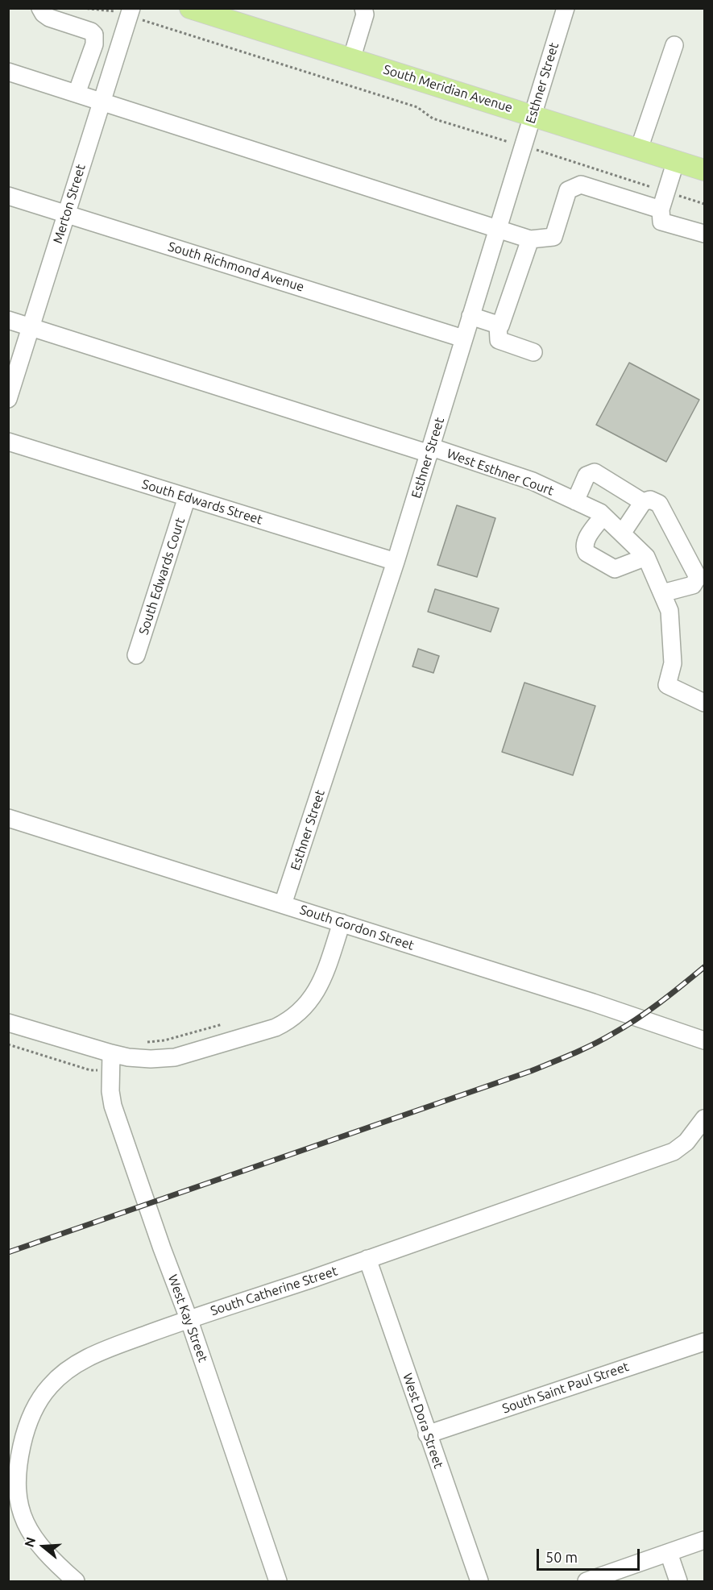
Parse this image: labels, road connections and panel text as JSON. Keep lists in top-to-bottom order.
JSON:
{
  "streets": {
    "main road": ["South Meridian Avenue"],
    "street": [
      "Esthner Street",
      "Merton Street",
      "South Richmond Avenue",
      "West Esthner Court",
      "South Edwards Street",
      "South Edwards Court",
      "South Gordon Street",
      "South Catherine Street",
      "West Kay Street",
      "South Saint Paul Street",
      "West Dora Street"
    ]
  },
  "crossings": [
    ["Esthner Street", "South Meridian Avenue"],
    ["Esthner Street", "South Richmond Avenue"],
    ["Esthner Street", "West Esthner Court"],
    ["Esthner Street", "South Edwards Street"],
    ["Esthner Street", "South Gordon Street"],
    ["Merton Street", "South Richmond Avenue"],
    ["Merton Street", "West Esthner Court"],
    ["South Edwards Street", "South Edwards Court"],
    ["South Catherine Street", "West Kay Street"],
    ["South Catherine Street", "West Dora Street"],
    ["South Saint Paul Street", "West Dora Street"]
  ],
  "scale_bar": "50 m",
  "north": "left"
}
